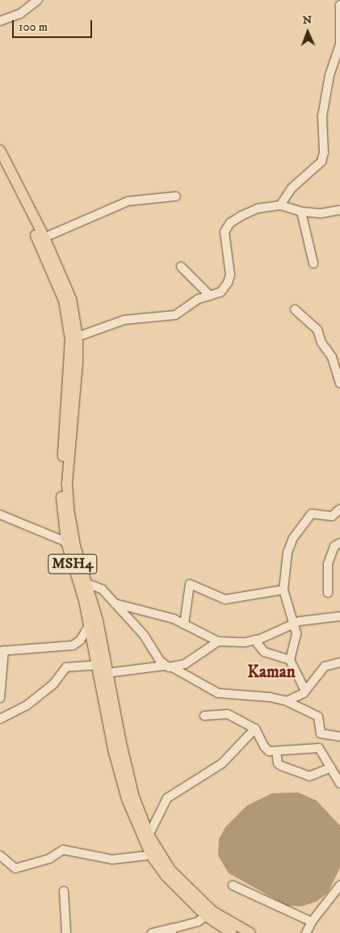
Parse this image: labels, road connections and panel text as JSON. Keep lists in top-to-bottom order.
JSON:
{
  "streets": {
    "main road": ["MSH4"]
  },
  "districts": ["Kaman"],
  "scale_bar": "100 m",
  "north": "top"
}
